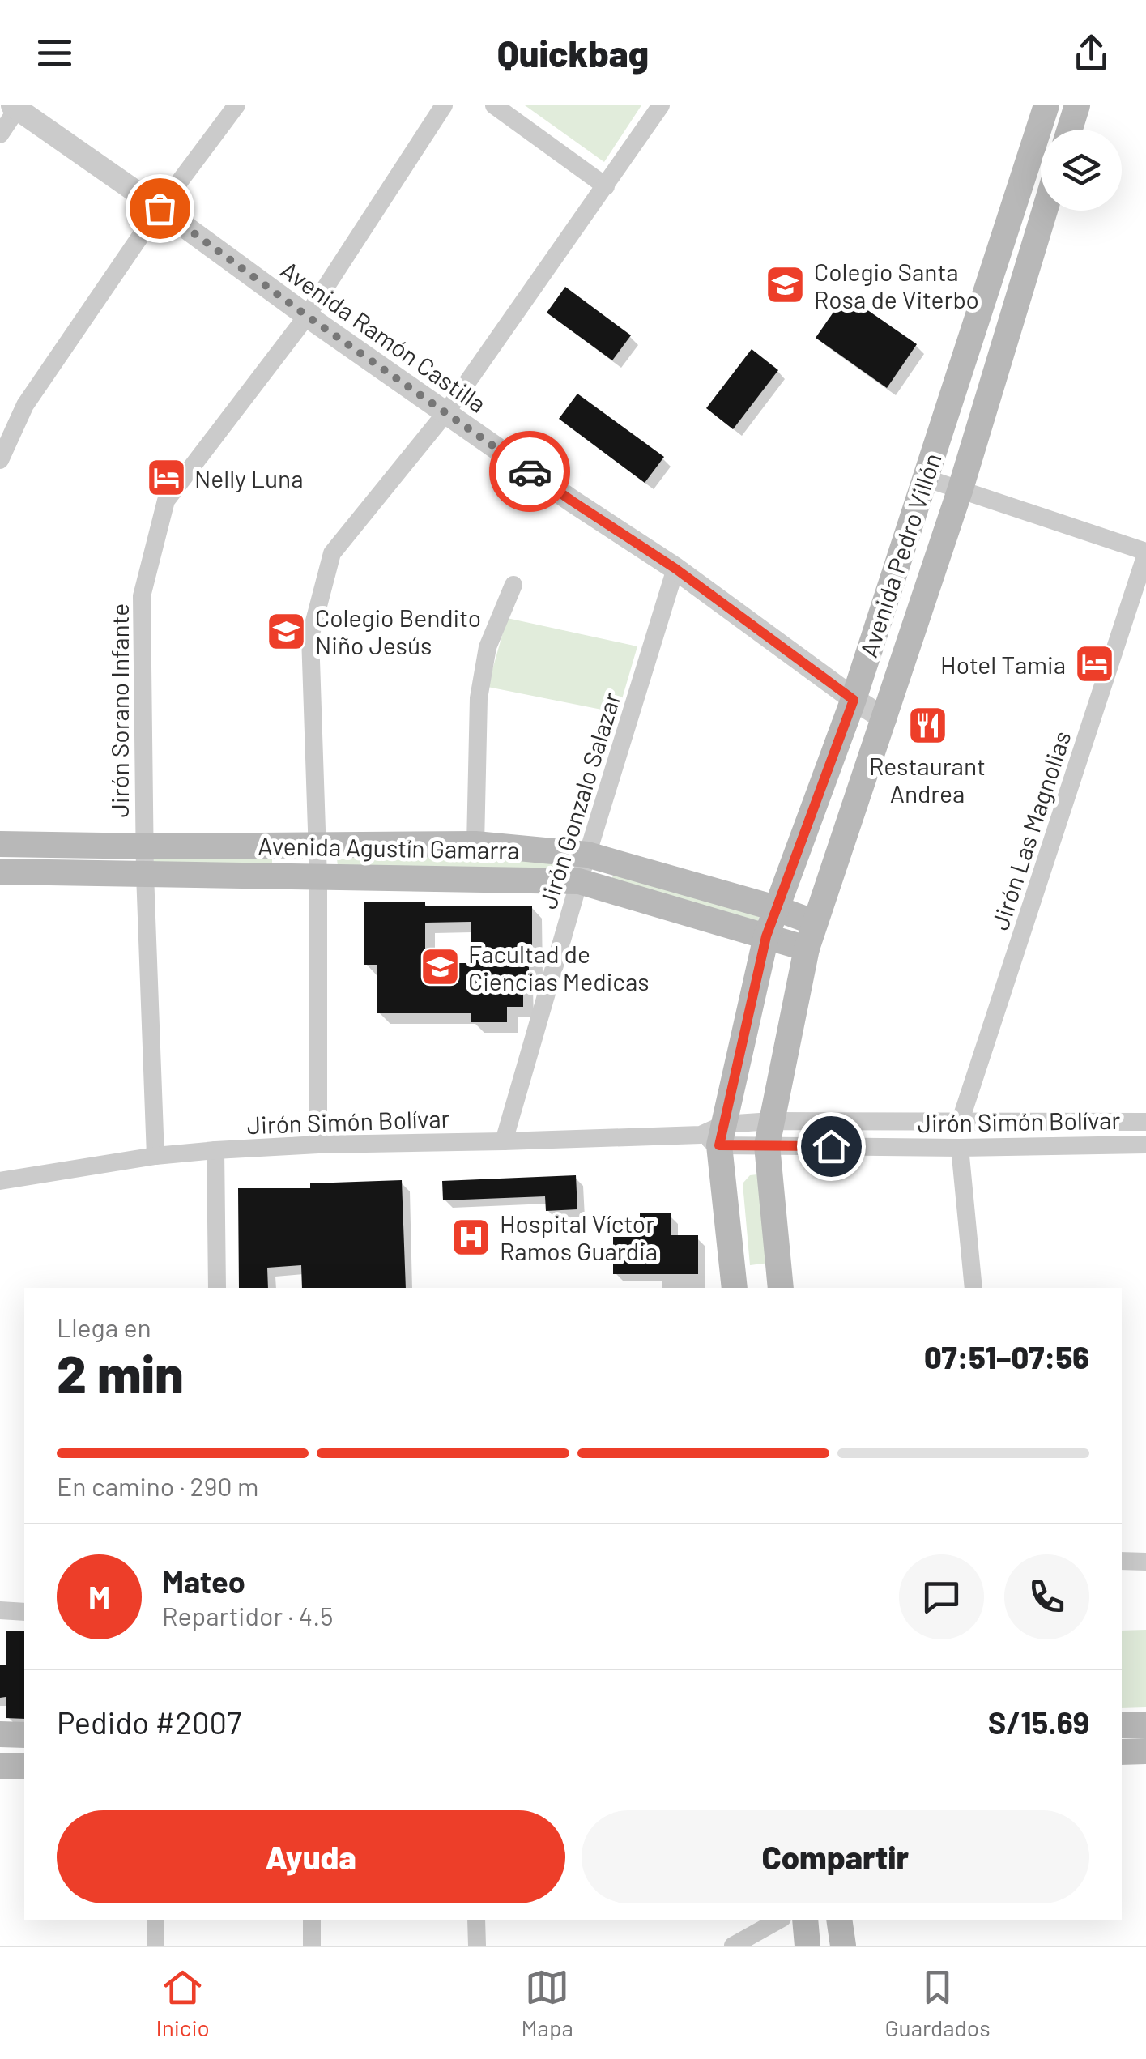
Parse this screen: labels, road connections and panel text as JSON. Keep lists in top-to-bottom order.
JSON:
{
  "streets": {
    "main road": ["Avenida Pedro Villón", "Avenida Agustín Gamarra"],
    "street": [
      "Avenida Ramón Castilla",
      "Jirón Sorano Infante",
      "Jirón Gonzalo Salazar",
      "Jirón Las Magnolias",
      "Jirón Simón Bolívar"
    ]
  },
  "crossings": [
    ["Avenida Ramón Castilla", "Avenida Pedro Villón"],
    ["Avenida Ramón Castilla", "Jirón Sorano Infante"],
    ["Avenida Ramón Castilla", "Jirón Gonzalo Salazar"],
    ["Avenida Pedro Villón", "Avenida Agustín Gamarra"],
    ["Avenida Pedro Villón", "Jirón Simón Bolívar"],
    ["Jirón Sorano Infante", "Avenida Agustín Gamarra"],
    ["Jirón Sorano Infante", "Jirón Simón Bolívar"],
    ["Jirón Gonzalo Salazar", "Avenida Agustín Gamarra"],
    ["Jirón Gonzalo Salazar", "Jirón Simón Bolívar"],
    ["Jirón Las Magnolias", "Jirón Simón Bolívar"]
  ],
  "places": {
    "school or university": ["Colegio Santa Rosa de Viterbo", "Colegio Bendito Niño Jesús", "Facultad de Ciencias Medicas"],
    "hotel": ["Nelly Luna", "Hotel Tamia"],
    "restaurant": ["Restaurant Andrea"],
    "hospital": ["Hospital Víctor Ramos Guardia"]
  },
  "page": {
    "header": "Quickbag",
    "heading": ["2 min", "Llega en", "07:51–07:56"],
    "panel": [
      "Mateo",
      "Repartidor · 4.5",
      "Pedido #2007",
      "S/15.69"
    ],
    "bar": "En camino · 290 m",
    "round": "M",
    "buttons": ["Ayuda", "Compartir"],
    "tabs": ["Inicio", "Mapa", "Guardados"]
  }
}
